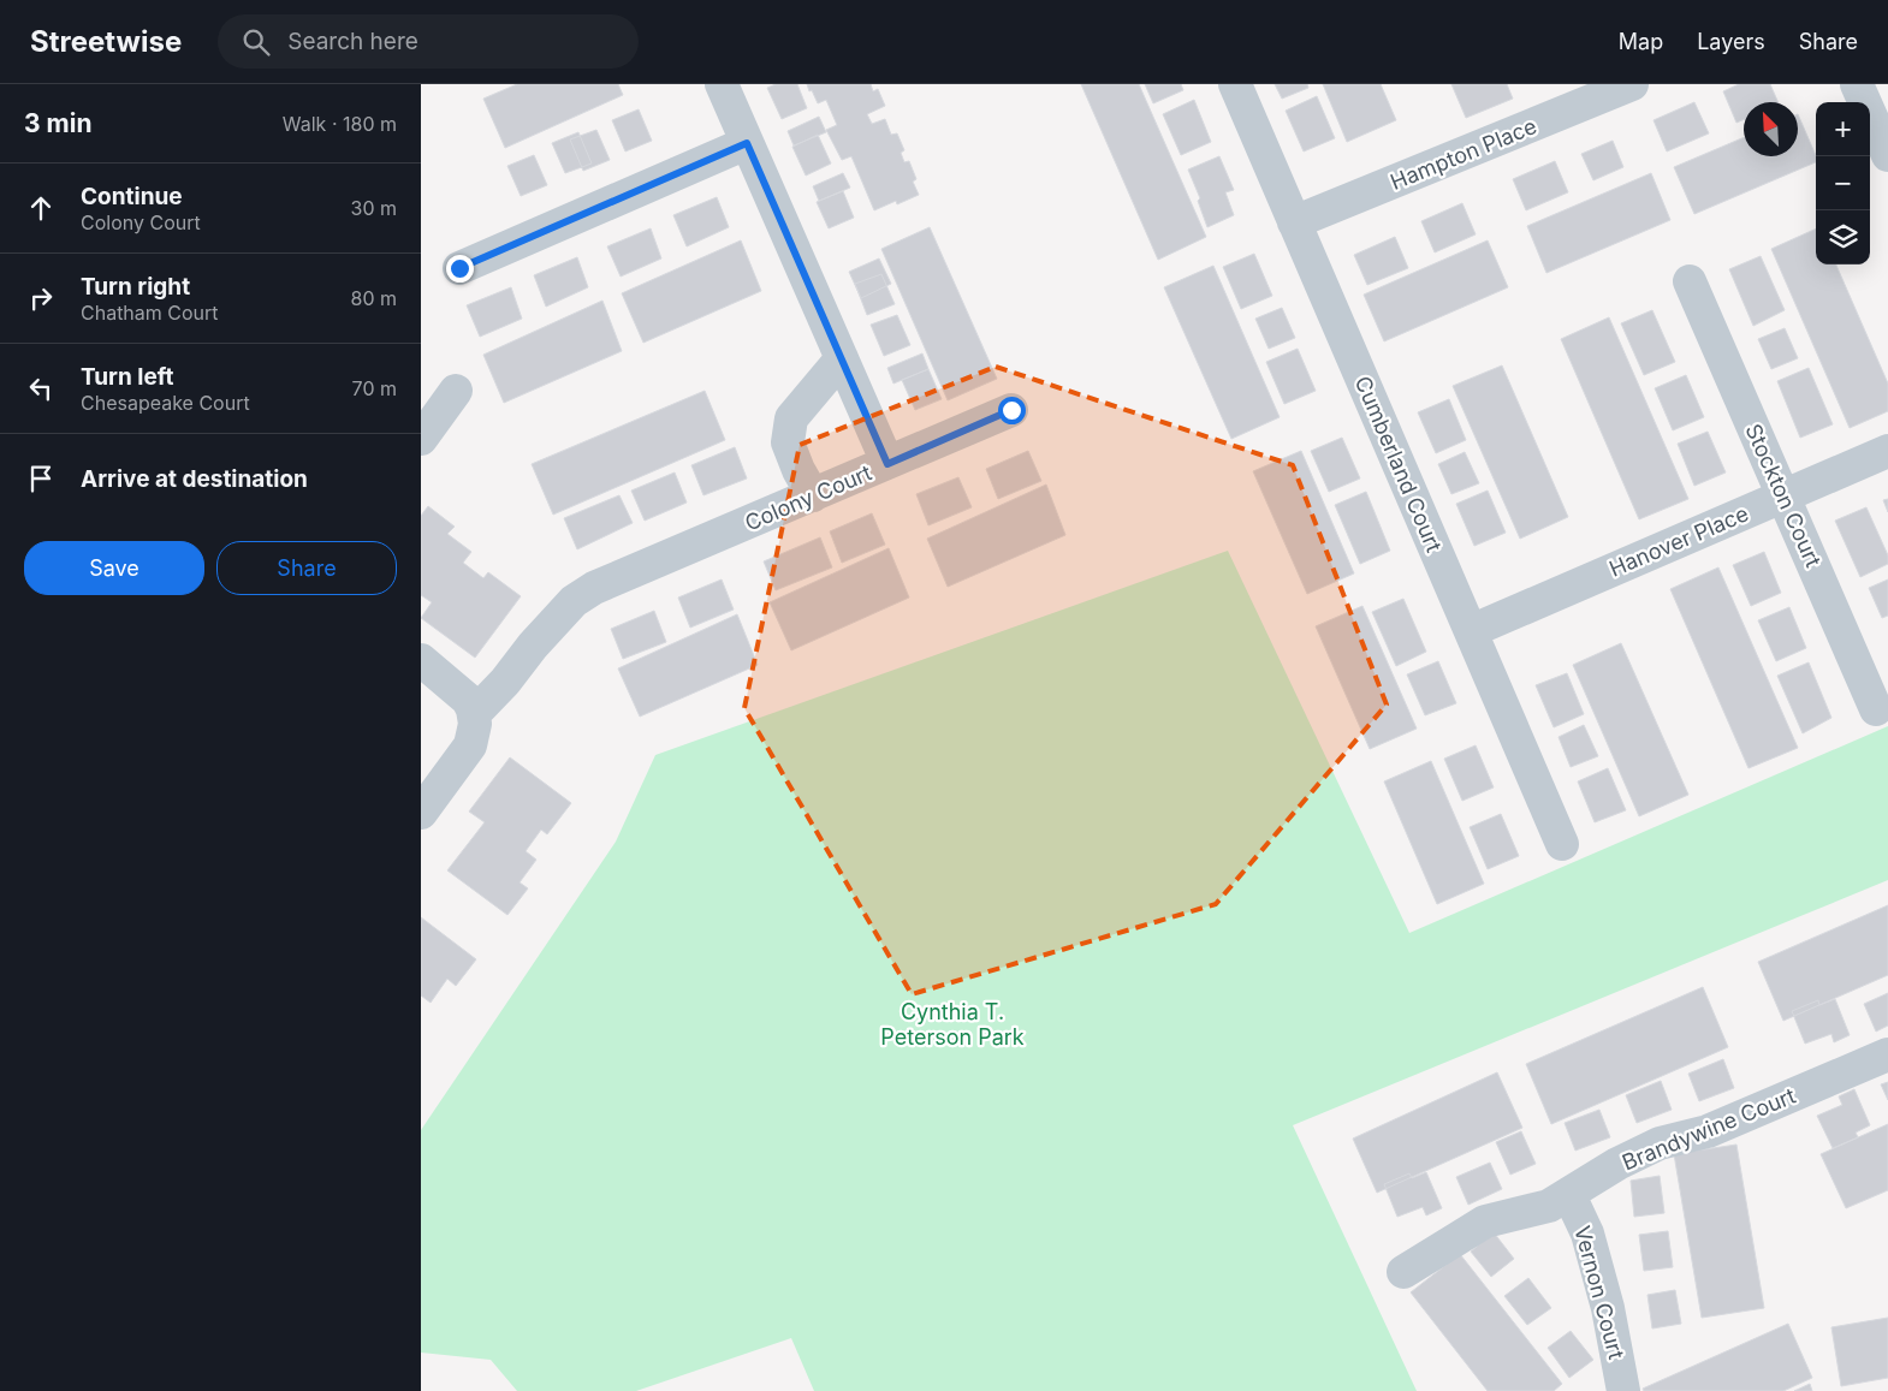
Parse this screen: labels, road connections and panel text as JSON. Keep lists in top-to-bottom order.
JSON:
{
  "streets": {
    "street": [
      "Hampton Place",
      "Cumberland Court",
      "Stockton Court",
      "Colony Court",
      "Hanover Place",
      "Brandywine Court",
      "Vernon Court"
    ]
  },
  "crossings": [
    ["Hampton Place", "Cumberland Court"],
    ["Cumberland Court", "Hanover Place"],
    ["Stockton Court", "Hanover Place"],
    ["Brandywine Court", "Vernon Court"]
  ],
  "parks": ["Cynthia T. Peterson Park"],
  "north": "top left",
  "page": {
    "header": "Streetwise",
    "search": "Search here",
    "nav": ["Map", "Layers", "Share"],
    "heading": ["3 min", "Walk · 180 m"],
    "map_buttons": ["+", "−"],
    "list": [
      ["Continue", "Colony Court", "30 m"],
      ["Turn right", "Chatham Court", "80 m"],
      ["Turn left", "Chesapeake Court", "70 m"],
      "Arrive at destination"
    ],
    "buttons": ["Save", "Share"]
  }
}
